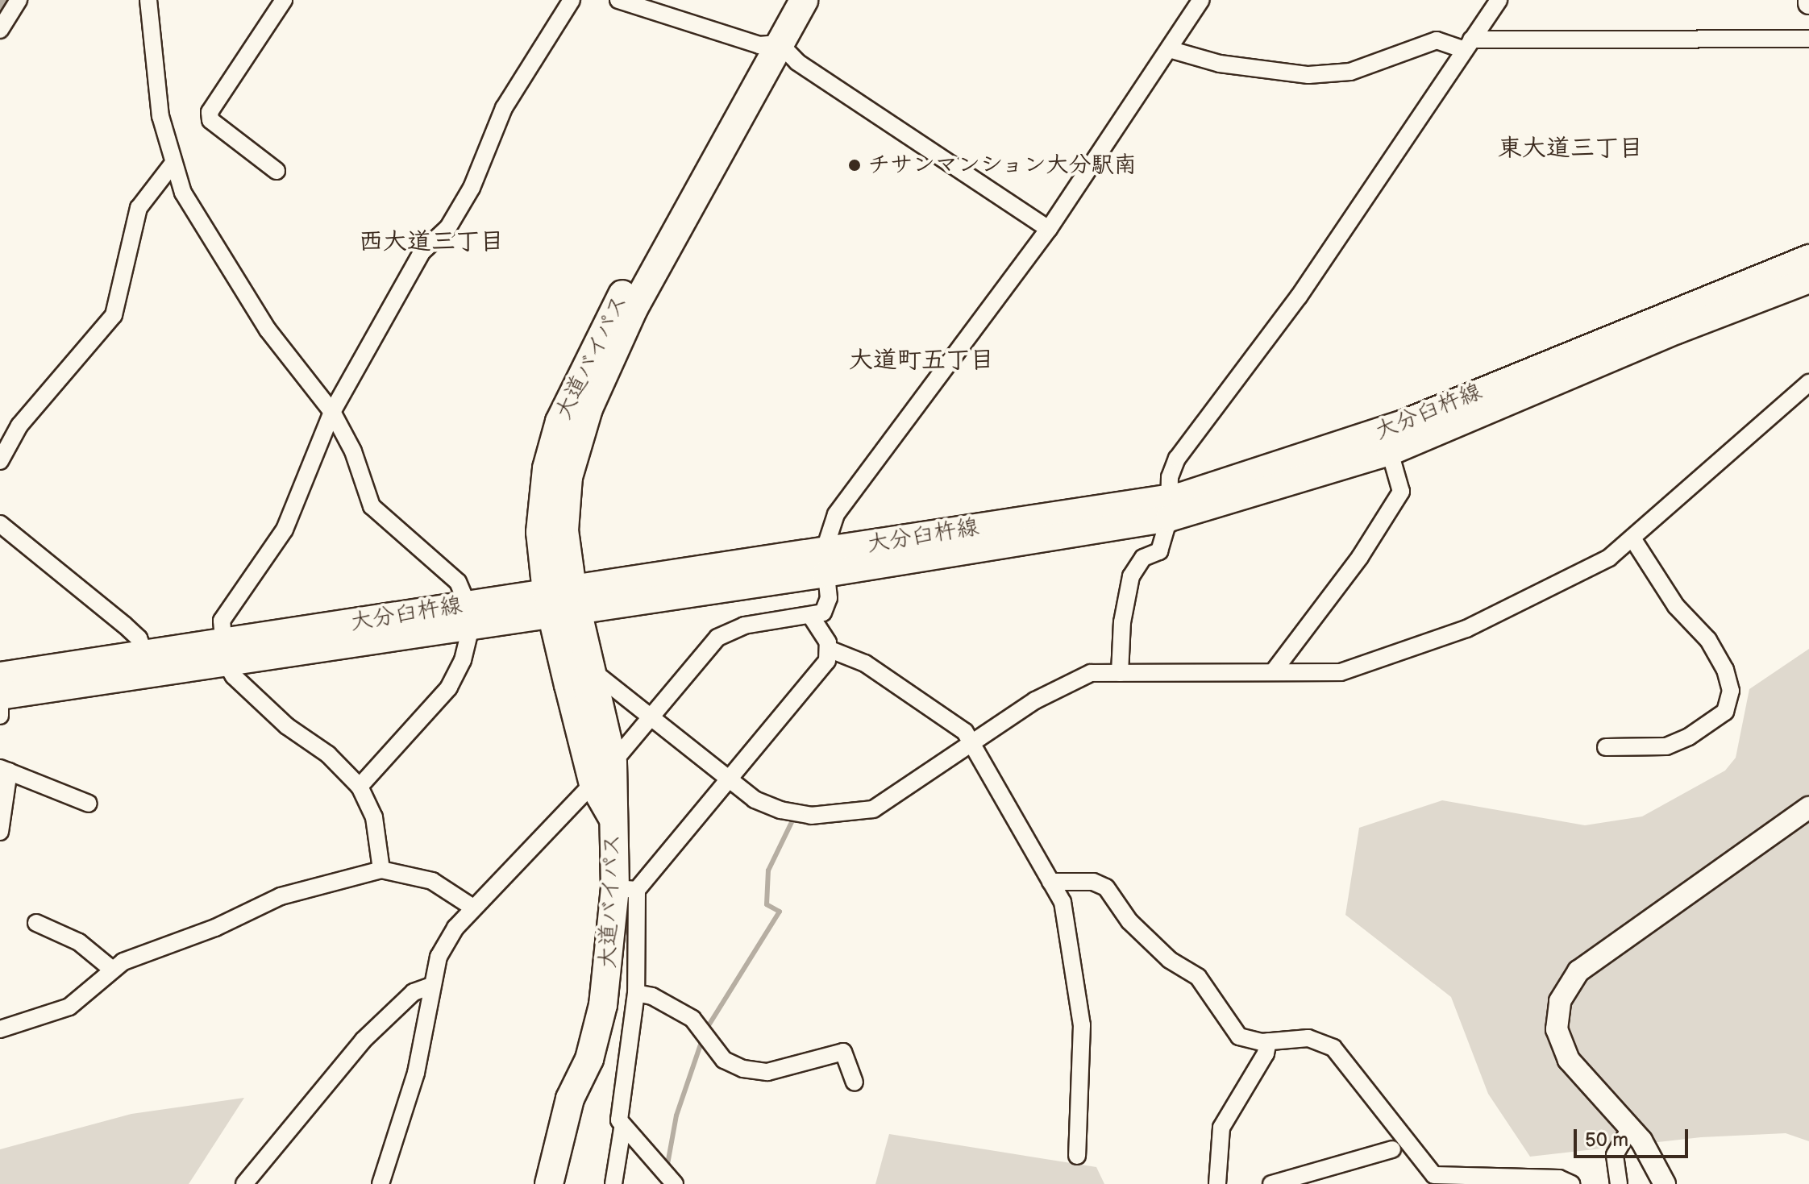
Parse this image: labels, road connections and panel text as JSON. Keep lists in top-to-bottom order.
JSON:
{
  "streets": {
    "highway": ["大道バイパス"],
    "main road": ["大分臼杵線"]
  },
  "crossings": [
    ["大道バイパス", "大分臼杵線"]
  ],
  "districts": ["東大道三丁目", "西大道三丁目", "大道町五丁目"],
  "places": ["チサンマンション大分駅南"],
  "scale_bar": "50 m"
}
